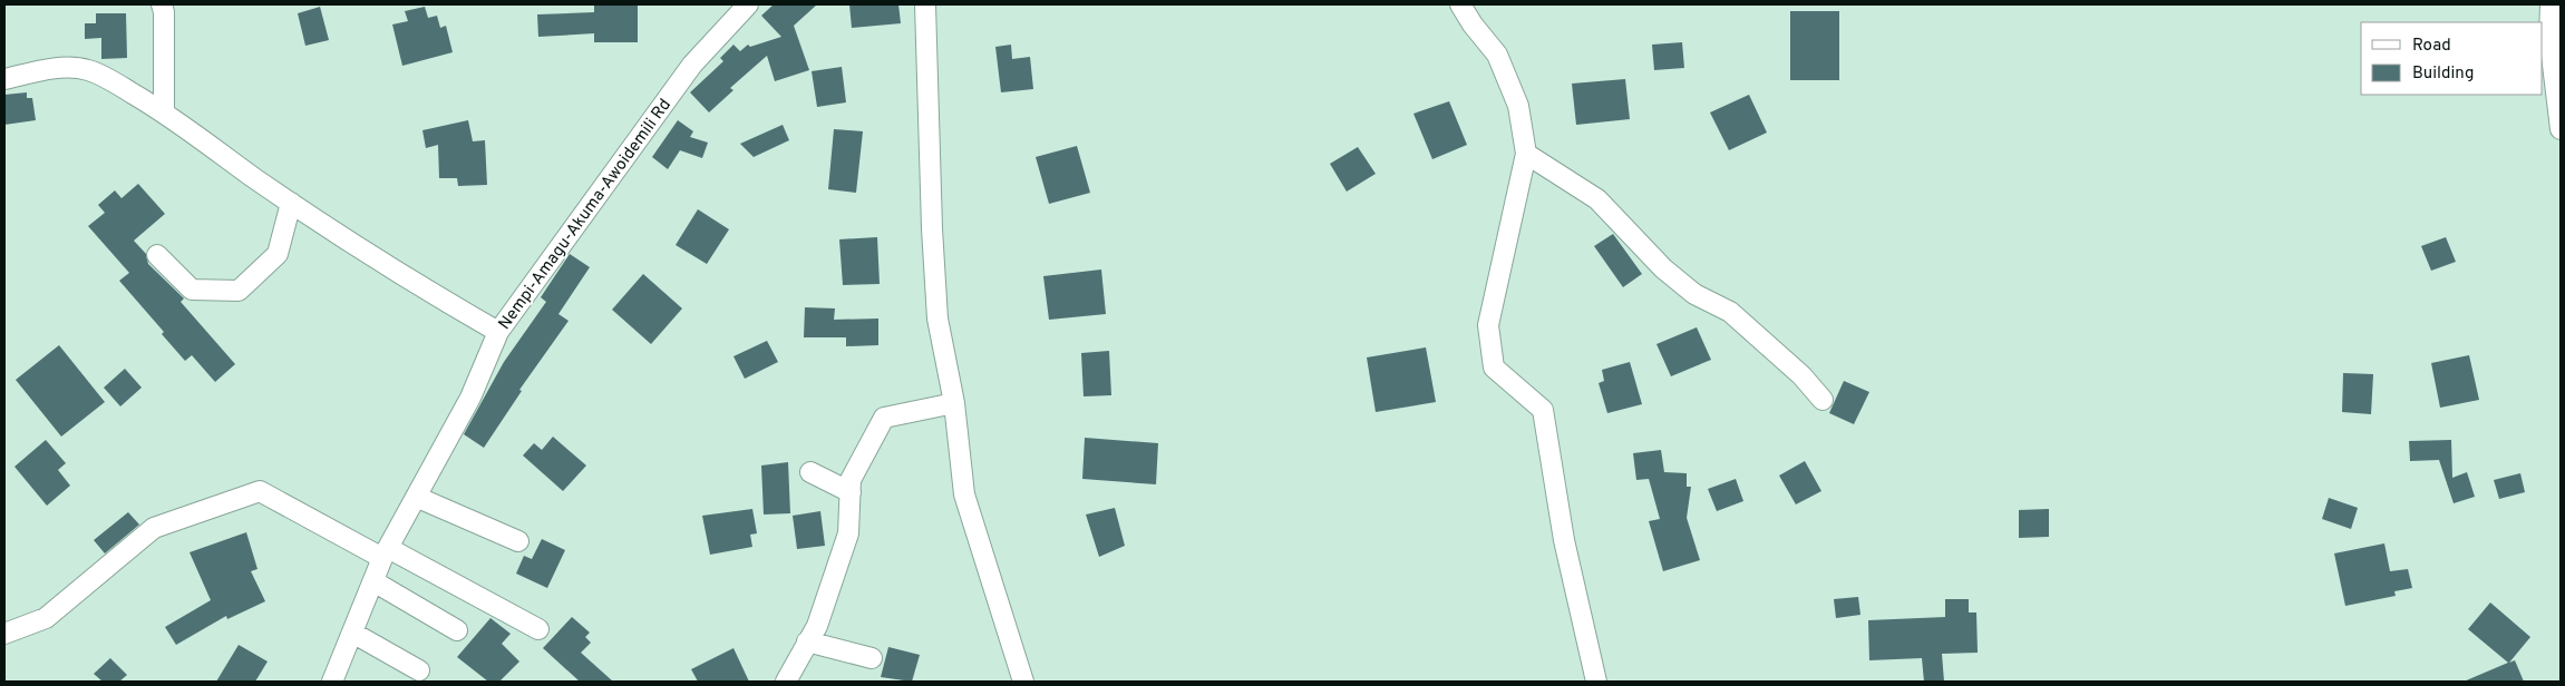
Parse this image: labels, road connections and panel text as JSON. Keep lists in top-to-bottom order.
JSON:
{
  "streets": {
    "street": ["Nempi-Amagu-Akuma-Awoidemili Rd"]
  },
  "legend": ["Road", "Building"]
}
